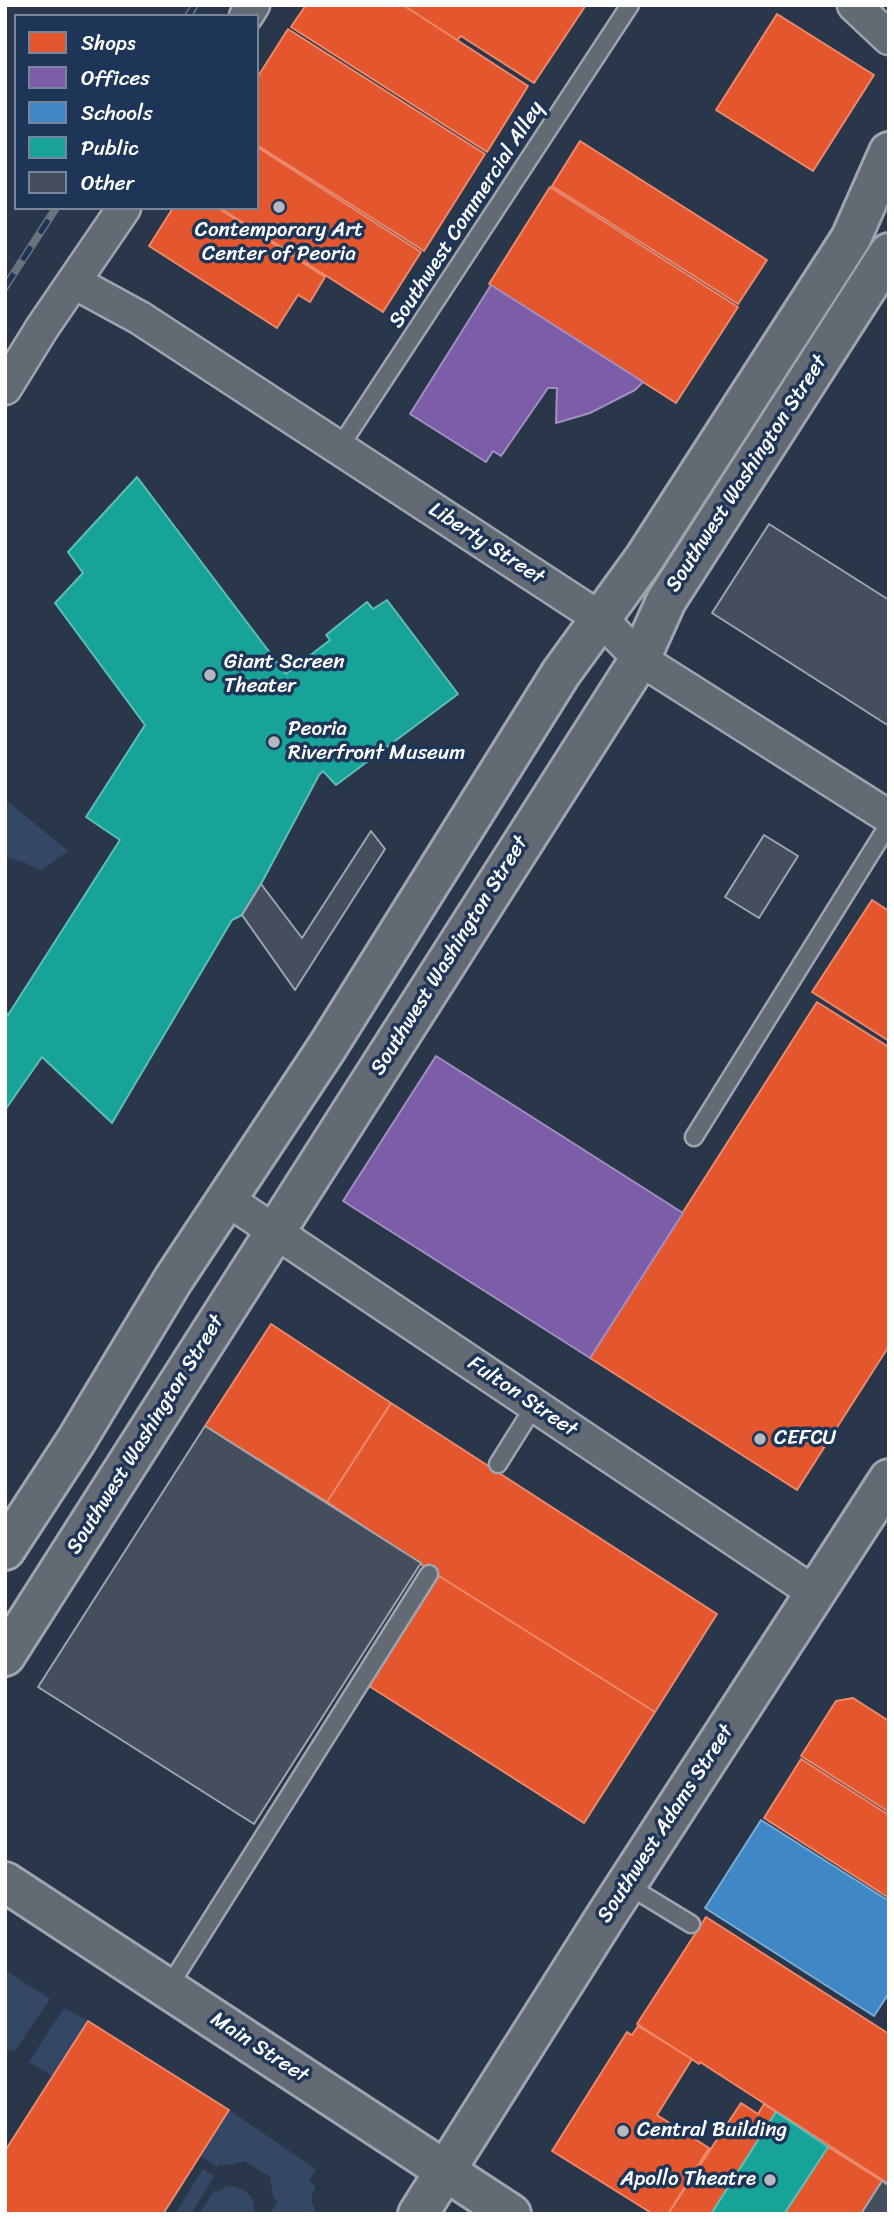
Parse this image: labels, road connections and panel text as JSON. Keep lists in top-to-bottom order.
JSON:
{
  "streets": {
    "street": [
      "Southwest Washington Street",
      "Liberty Street",
      "Fulton Street",
      "Southwest Adams Street",
      "Main Street"
    ],
    "lane": ["Southwest Commercial Alley"]
  },
  "crossings": [
    ["Southwest Commercial Alley", "Liberty Street"],
    ["Southwest Washington Street", "Liberty Street"],
    ["Southwest Washington Street", "Fulton Street"],
    ["Fulton Street", "Southwest Adams Street"],
    ["Southwest Adams Street", "Main Street"]
  ],
  "places": [
    "Contemporary Art Center of Peoria",
    "Giant Screen Theater",
    "Peoria Riverfront Museum",
    "CEFCU",
    "Central Building",
    "Apollo Theatre"
  ],
  "legend": [
    "Shops",
    "Offices",
    "Schools",
    "Public",
    "Other"
  ]
}
